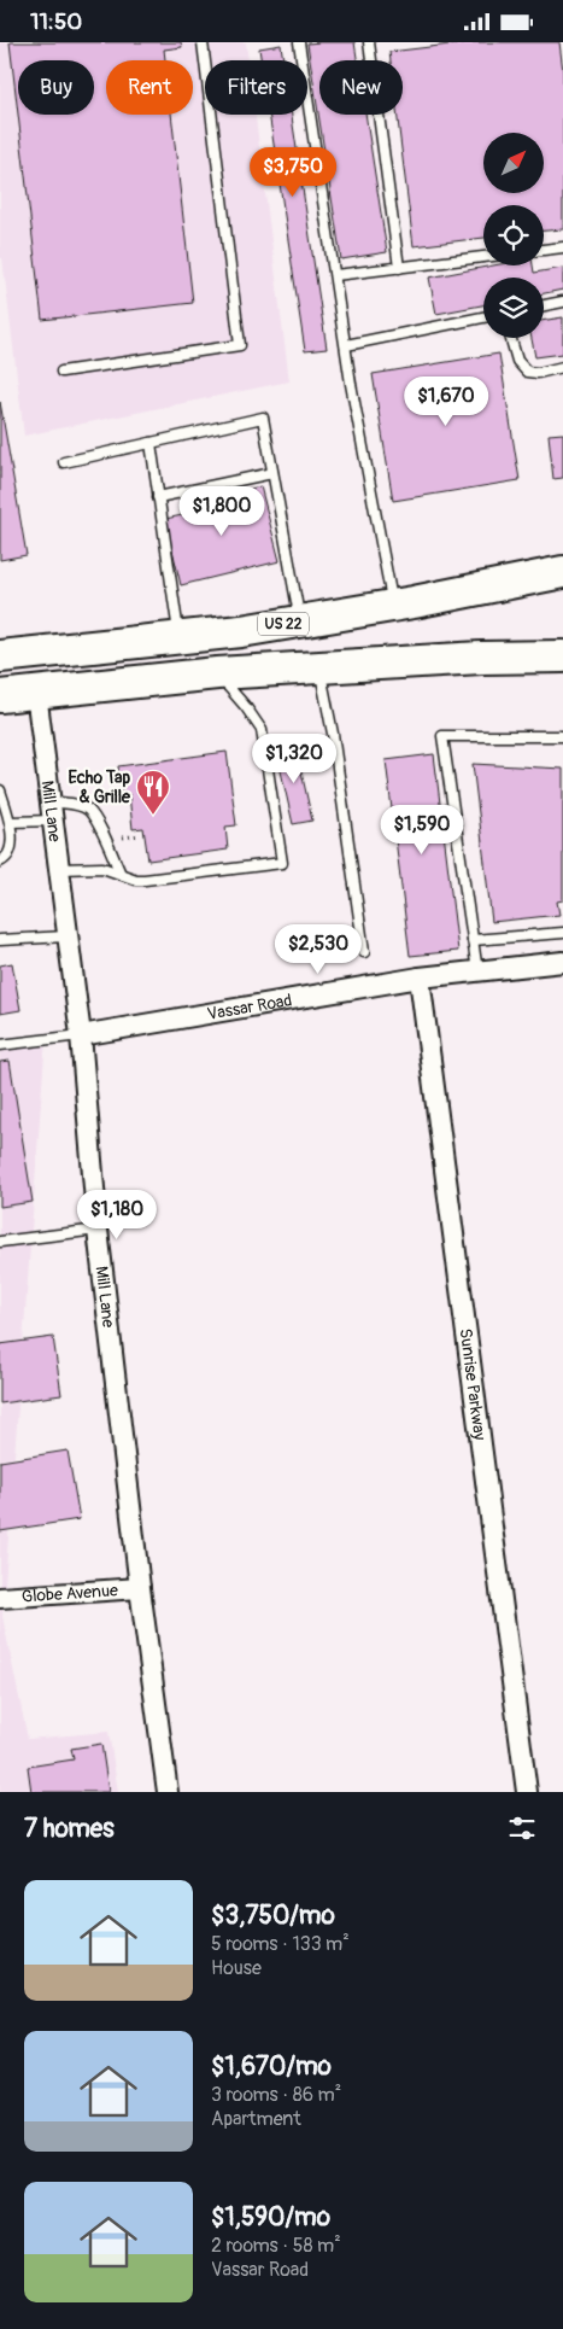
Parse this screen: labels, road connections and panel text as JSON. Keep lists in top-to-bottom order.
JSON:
{
  "streets": {
    "highway": ["US 22"],
    "street": [
      "Mill Lane",
      "Vassar Road",
      "Sunrise Parkway",
      "Globe Avenue"
    ]
  },
  "crossings": [
    ["Mill Lane", "Vassar Road"],
    ["Mill Lane", "Globe Avenue"],
    ["Vassar Road", "Sunrise Parkway"]
  ],
  "places": {
    "restaurant": ["Echo Tap & Grille"]
  },
  "north": "top right",
  "page": {
    "status": "11:50",
    "chip": [
      "Buy",
      "Rent",
      "Filters",
      "New"
    ],
    "price": [
      "$3,750",
      "$1,670",
      "$1,800",
      "$1,320",
      "$1,590",
      "$2,530",
      "$1,180"
    ],
    "heading": "7 homes",
    "list": [
      {
        "name": "$3,750/mo",
        "note": "5 rooms · 133 m² · House"
      },
      {
        "name": "$1,670/mo",
        "note": "3 rooms · 86 m² · Apartment"
      },
      {
        "name": "$1,590/mo",
        "note": "2 rooms · 58 m² · Vassar Road"
      }
    ]
  }
}
